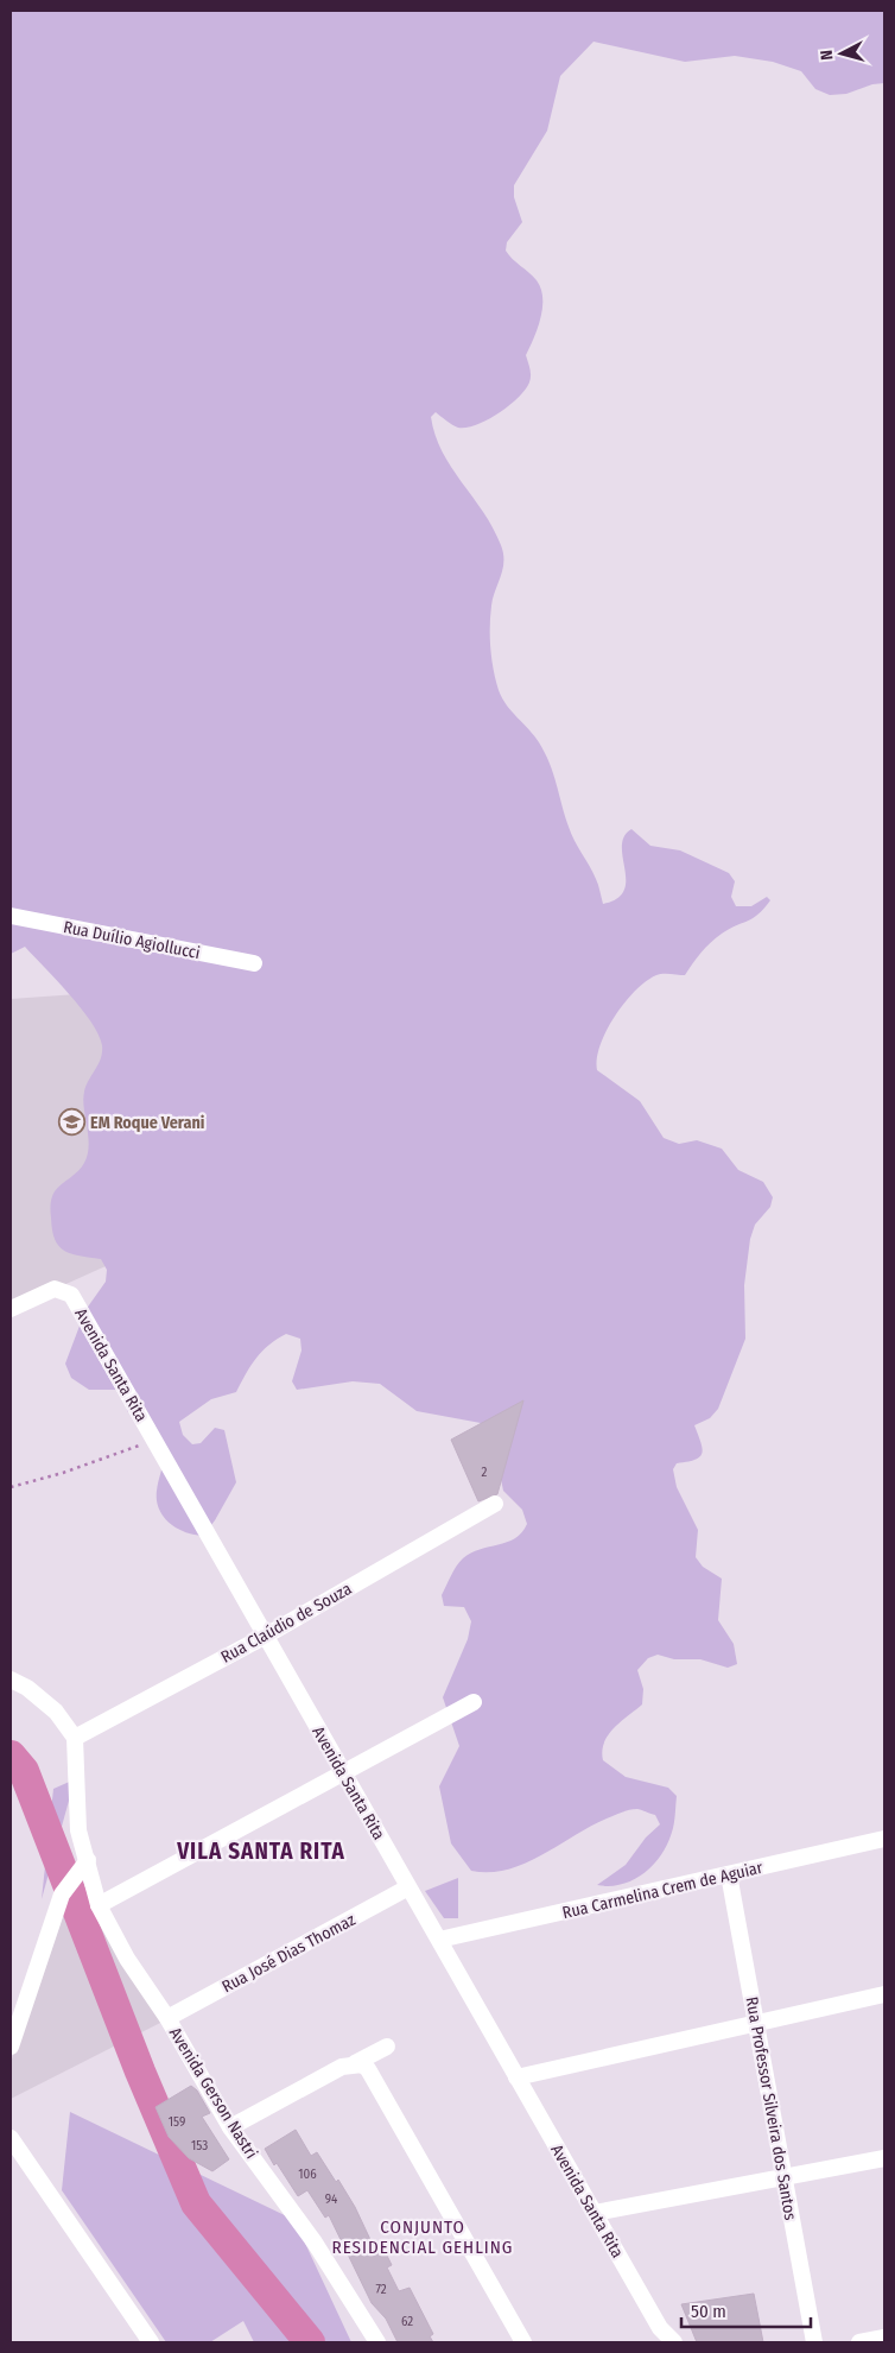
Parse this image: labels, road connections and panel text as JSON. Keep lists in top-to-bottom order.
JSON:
{
  "streets": {
    "street": [
      "Rua Duílio Agiollucci",
      "Avenida Santa Rita",
      "Rua Claúdio de Souza",
      "Rua Carmelina Crem de Aguiar",
      "Rua José Dias Thomaz",
      "Avenida Gerson Nastri",
      "Rua Professor Silveira dos Santos"
    ]
  },
  "crossings": [
    ["Avenida Santa Rita", "Rua Claúdio de Souza"],
    ["Avenida Santa Rita", "Rua Carmelina Crem de Aguiar"],
    ["Avenida Santa Rita", "Rua José Dias Thomaz"],
    ["Rua Claúdio de Souza", "Avenida Gerson Nastri"],
    ["Rua Carmelina Crem de Aguiar", "Rua Professor Silveira dos Santos"],
    ["Rua José Dias Thomaz", "Avenida Gerson Nastri"]
  ],
  "districts": ["VILA SANTA RITA", "CONJUNTO RESIDENCIAL GEHLING"],
  "places": {
    "school or university": ["EM Roque Verani"]
  },
  "house_numbers": [
    "2",
    "159",
    "153",
    "106",
    "94",
    "72",
    "62"
  ],
  "scale_bar": "50 m",
  "north": "left"
}
